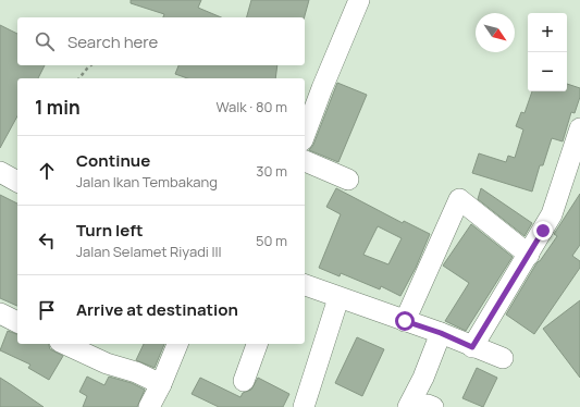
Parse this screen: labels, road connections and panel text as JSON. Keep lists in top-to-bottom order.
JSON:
{
  "north": "bottom right",
  "page": {
    "map_buttons": ["+", "−"],
    "search": "Search here",
    "heading": ["1 min", "Walk · 80 m"],
    "list": [
      ["Continue", "Jalan Ikan Tembakang", "30 m"],
      ["Turn left", "Jalan Selamet Riyadi III", "50 m"],
      "Arrive at destination"
    ]
  }
}
